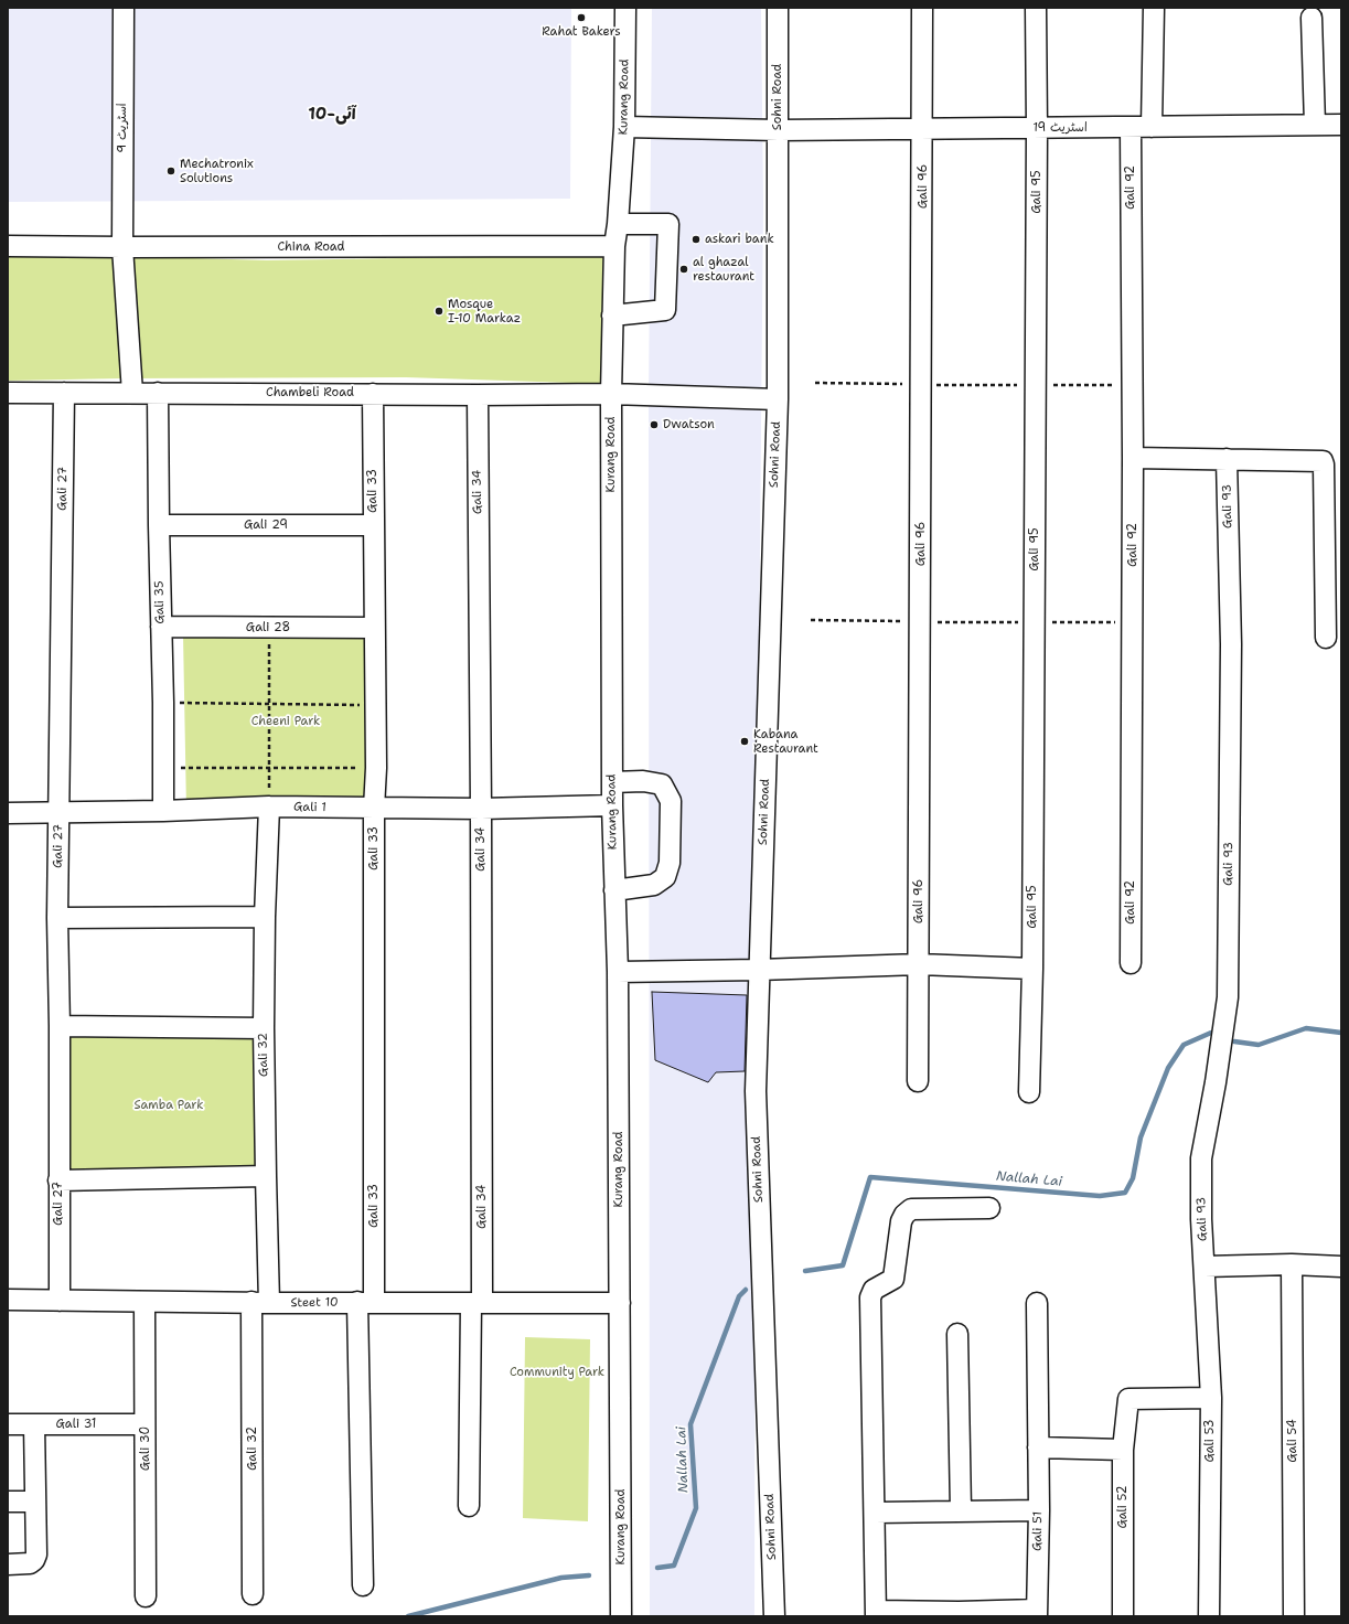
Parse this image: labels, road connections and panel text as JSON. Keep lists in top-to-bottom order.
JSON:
{
  "streets": {
    "street": [
      "Kurang Road",
      "Sohni Road",
      "اسٹریٹ 9",
      "اسٹریٹ 19",
      "Gali 96",
      "Gali 92",
      "Gali 95",
      "China Road",
      "Chambeli Road",
      "Gali 27",
      "Gali 33",
      "Gali 34",
      "Gali 93",
      "Gali 29",
      "Gali 35",
      "Gali 28",
      "Gali 1",
      "Gali 32",
      "Steet 10",
      "Gali 31",
      "Gali 53",
      "Gali 54",
      "Gali 30",
      "Gali 52",
      "Gali 51"
    ]
  },
  "crossings": [
    ["Kurang Road", "اسٹریٹ 19"],
    ["Kurang Road", "China Road"],
    ["Kurang Road", "Chambeli Road"],
    ["Kurang Road", "Gali 1"],
    ["Kurang Road", "Steet 10"],
    ["Sohni Road", "اسٹریٹ 19"],
    ["Sohni Road", "Chambeli Road"],
    ["اسٹریٹ 9", "China Road"],
    ["اسٹریٹ 9", "Chambeli Road"],
    ["اسٹریٹ 19", "Gali 96"],
    ["اسٹریٹ 19", "Gali 92"],
    ["اسٹریٹ 19", "Gali 95"],
    ["Chambeli Road", "Gali 27"],
    ["Chambeli Road", "Gali 33"],
    ["Chambeli Road", "Gali 34"],
    ["Chambeli Road", "Gali 35"],
    ["Gali 27", "Gali 1"],
    ["Gali 27", "Steet 10"],
    ["Gali 33", "Gali 29"],
    ["Gali 33", "Gali 28"],
    ["Gali 33", "Gali 1"],
    ["Gali 33", "Steet 10"],
    ["Gali 34", "Gali 1"],
    ["Gali 34", "Steet 10"],
    ["Gali 93", "Gali 53"],
    ["Gali 29", "Gali 35"],
    ["Gali 35", "Gali 28"],
    ["Gali 35", "Gali 1"],
    ["Gali 1", "Gali 32"],
    ["Gali 32", "Steet 10"],
    ["Steet 10", "Gali 30"],
    ["Gali 31", "Gali 30"],
    ["Gali 53", "Gali 52"]
  ],
  "districts": ["آئی-10"],
  "water": ["Nallah Lai"],
  "parks": ["Cheeni Park", "Samba Park", "Community Park"],
  "places": [
    "Rahat Bakers",
    "Mechatronix Solutions",
    "askari bank",
    "al ghazal restaurant",
    "Mosque I-10 Markaz",
    "Dwatson",
    "Kabana Restaurant"
  ]
}
